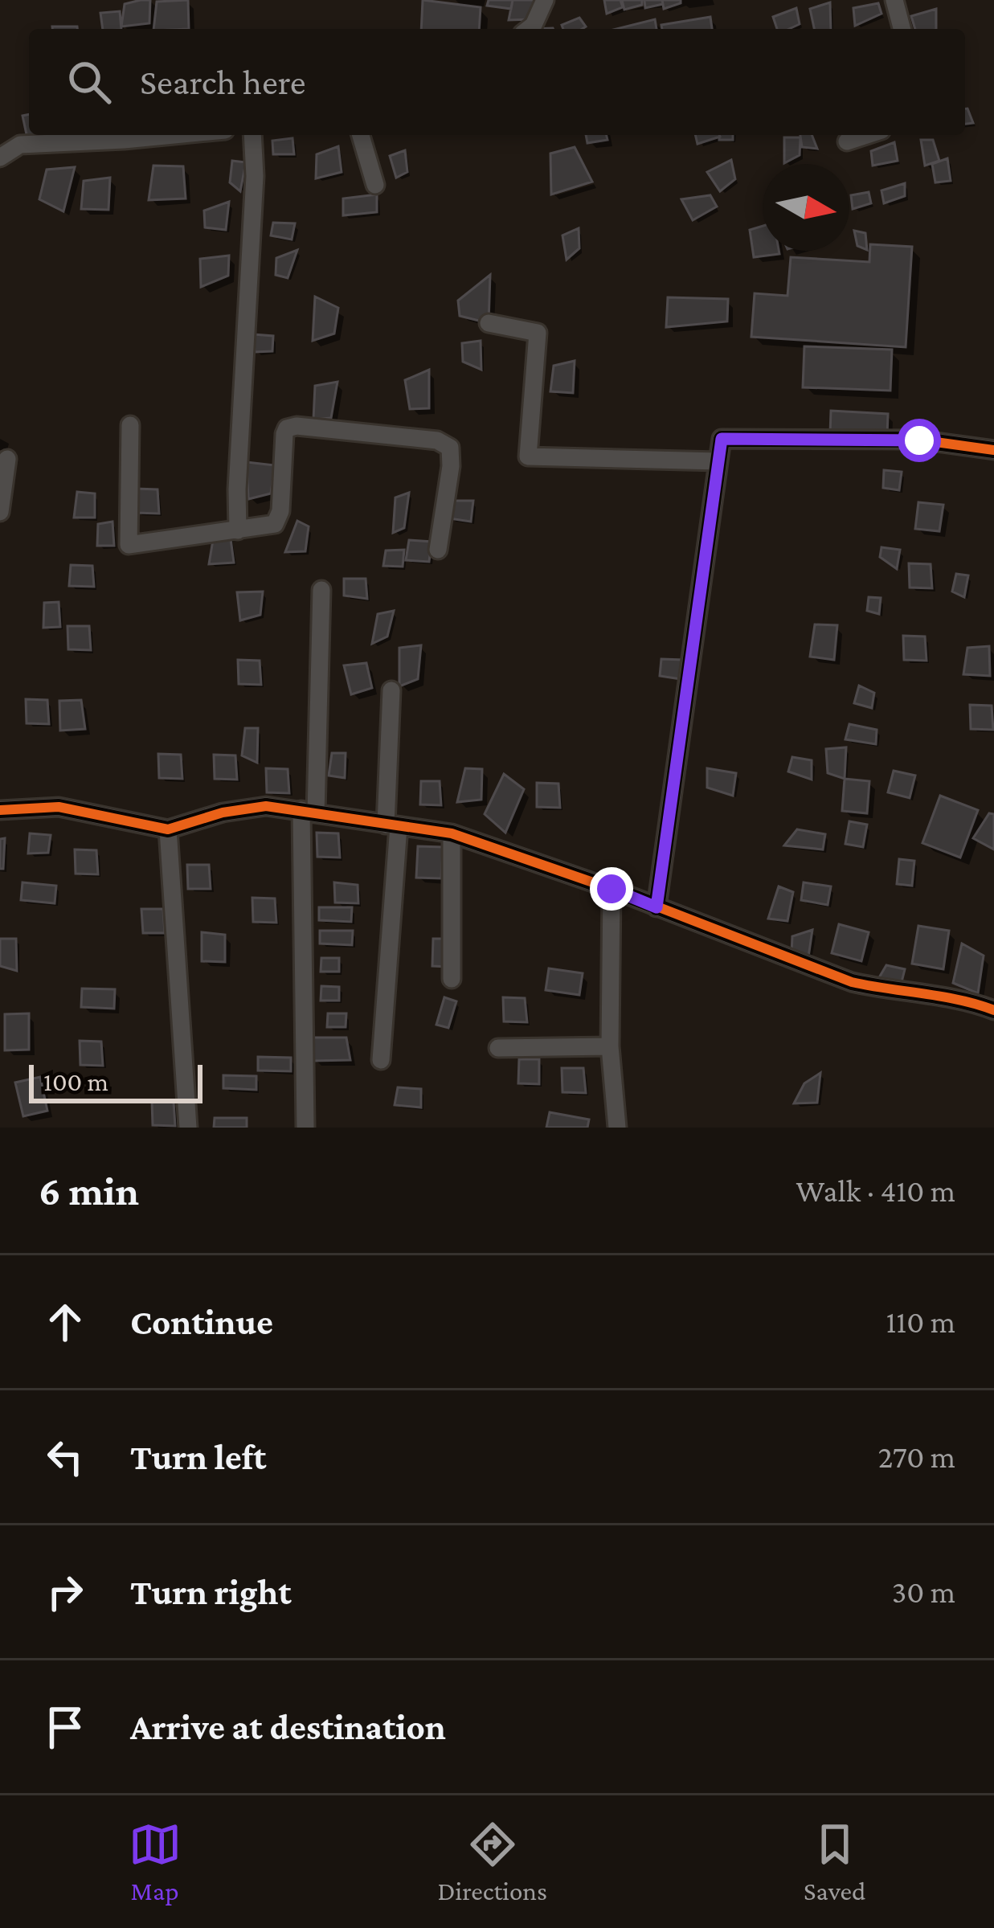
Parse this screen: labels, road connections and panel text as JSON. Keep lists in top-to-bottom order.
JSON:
{
  "scale_bar": "100 m",
  "north": "right",
  "page": {
    "search": "Search here",
    "scale": "100 m",
    "heading": ["6 min", "Walk · 410 m"],
    "list": [
      ["Continue", "110 m"],
      ["Turn left", "270 m"],
      ["Turn right", "30 m"],
      "Arrive at destination"
    ],
    "nav": ["Map", "Directions", "Saved"]
  }
}
